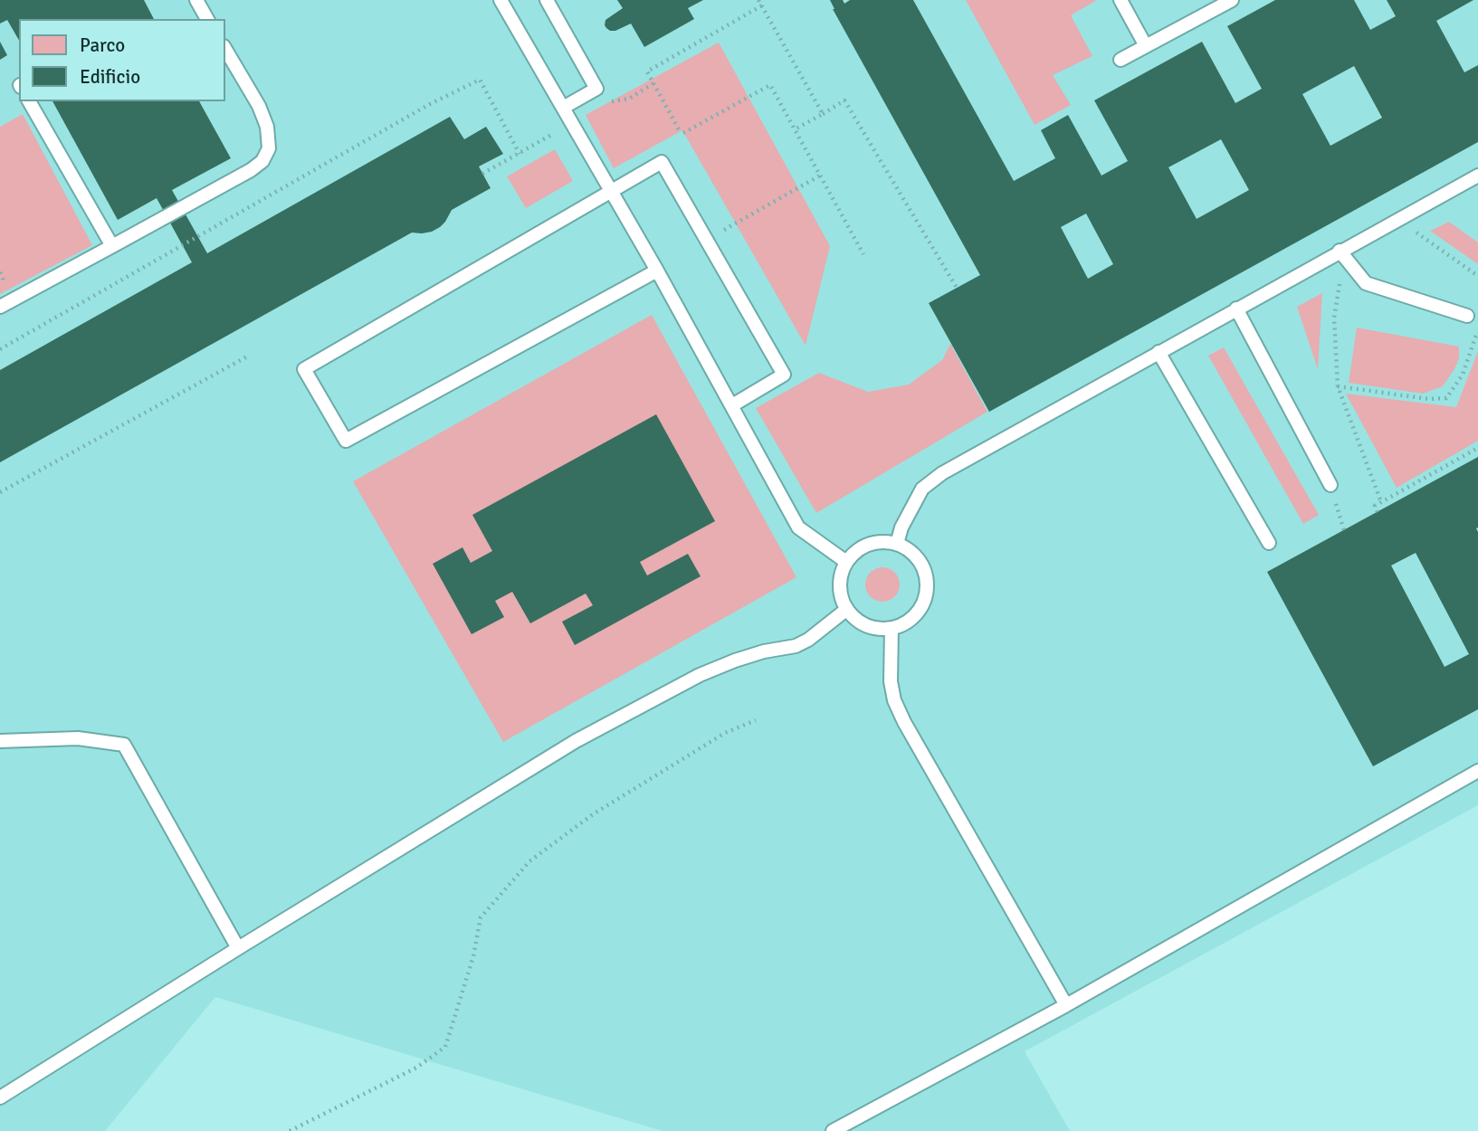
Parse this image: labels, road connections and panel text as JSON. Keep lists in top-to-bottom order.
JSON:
{
  "legend": ["Parco", "Edificio"]
}
